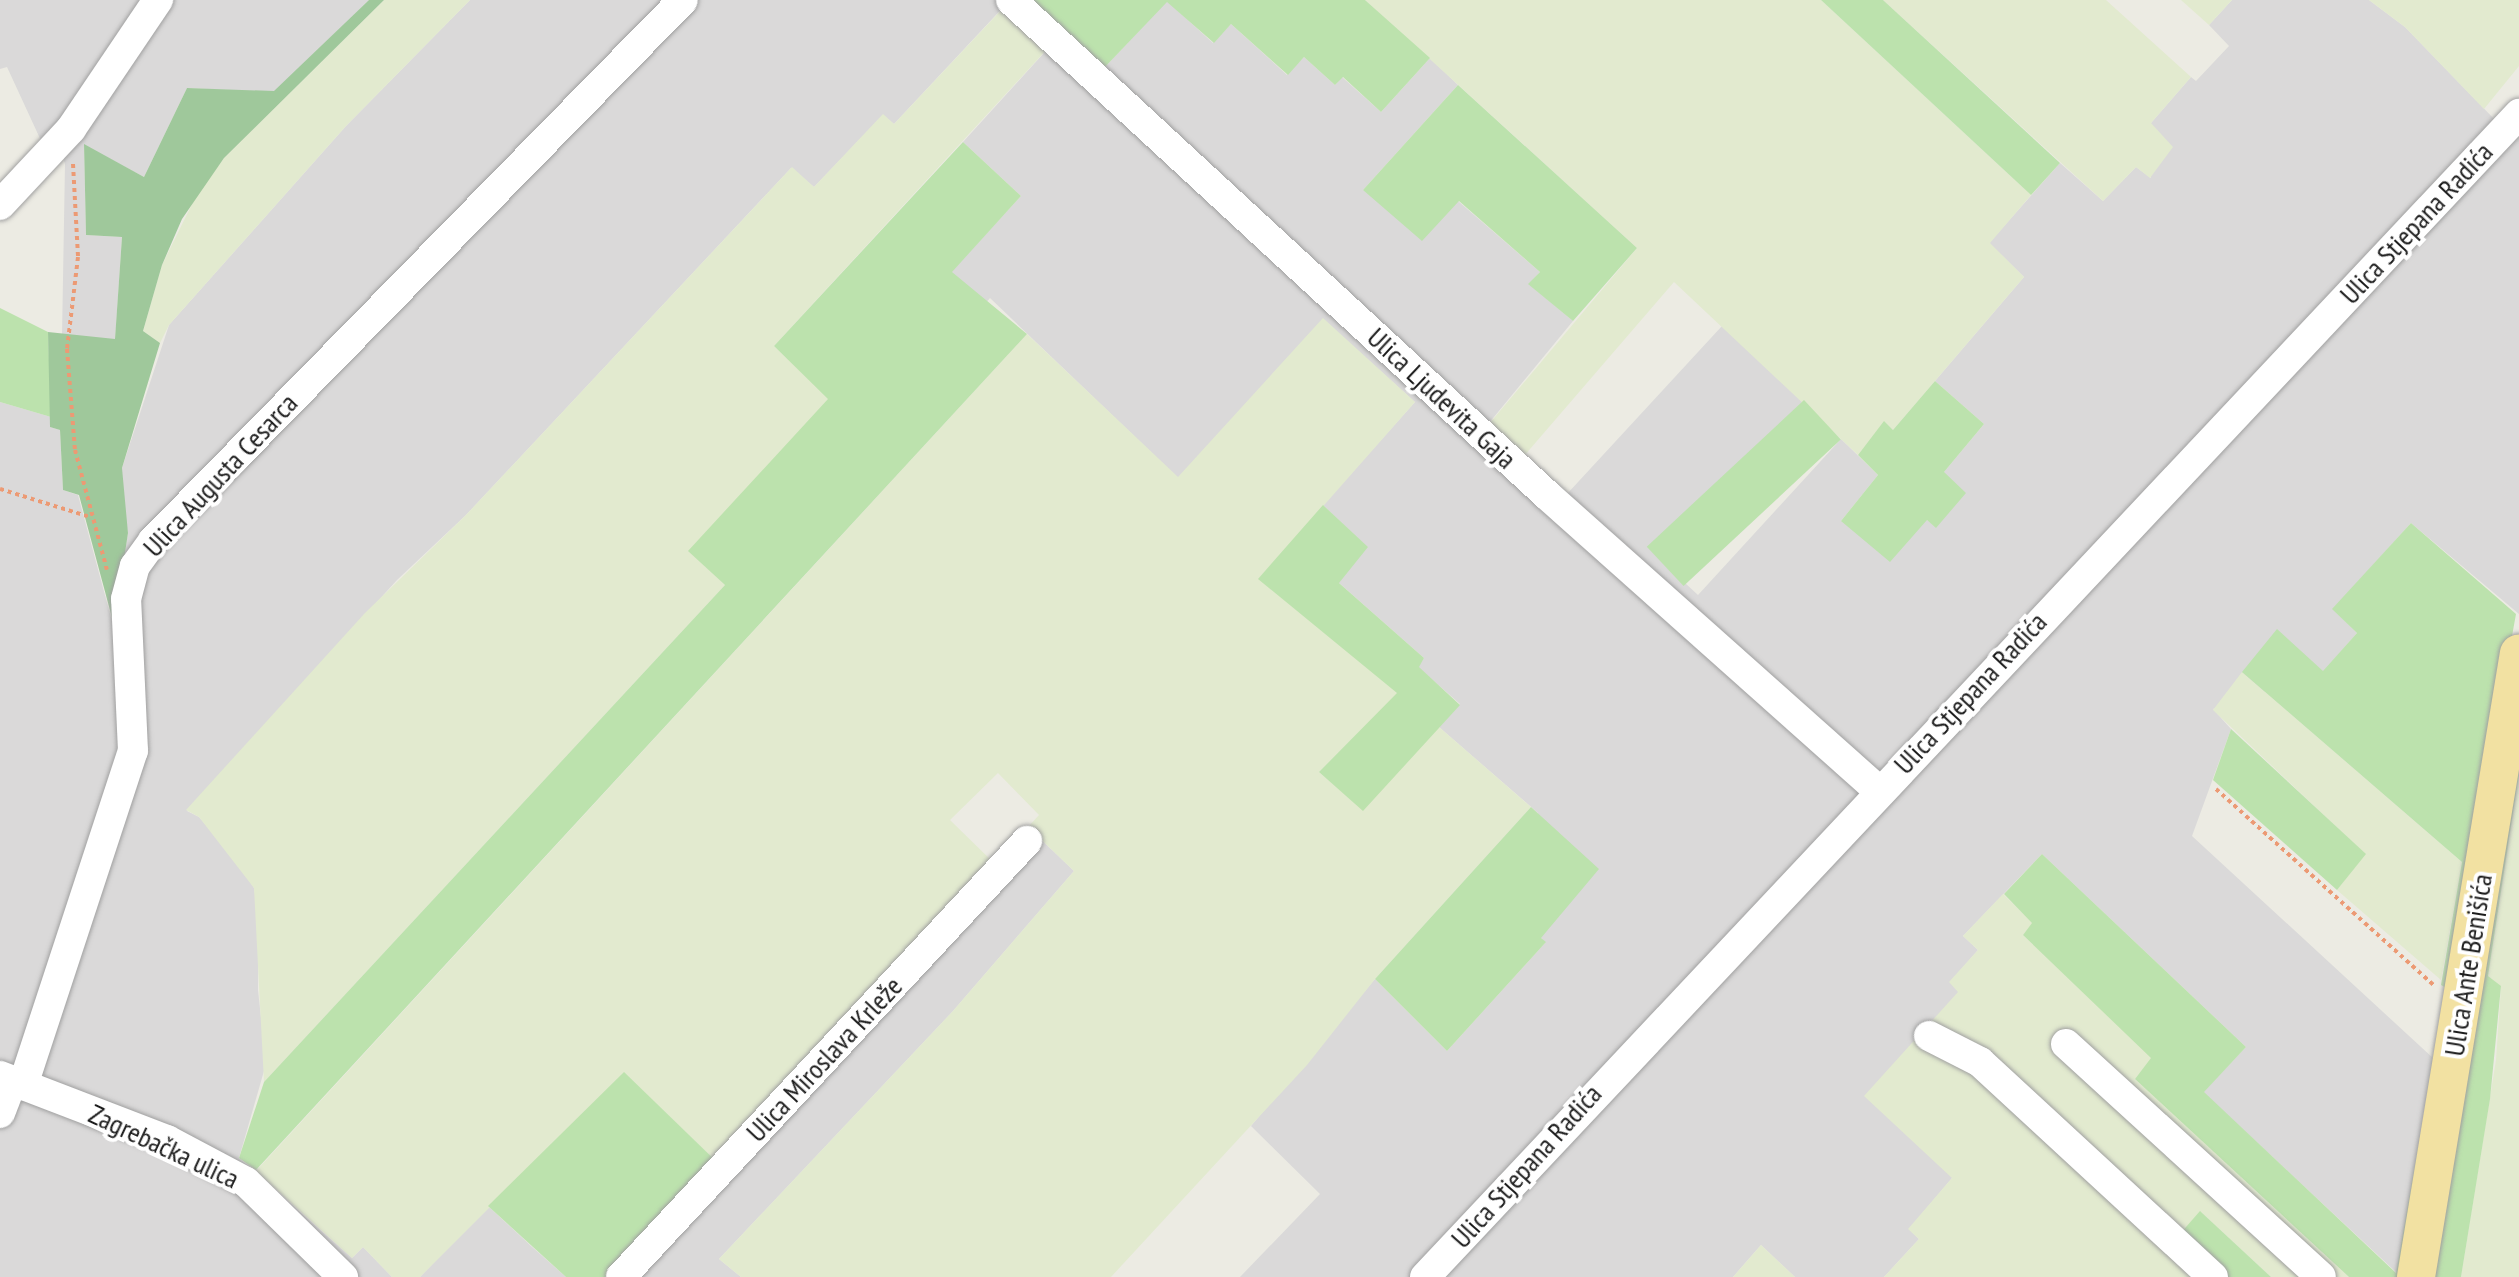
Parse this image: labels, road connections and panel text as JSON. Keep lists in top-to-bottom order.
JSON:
{
  "streets": {
    "main road": ["Ulica Ante Benišića"],
    "street": [
      "Ulica Stjepana Radića",
      "Ulica Ljudevita Gaja",
      "Ulica Augusta Cesarca",
      "Ulica Miroslava Krleže",
      "Zagrebačka ulica"
    ]
  },
  "crossings": [
    ["Ulica Stjepana Radića", "Ulica Ljudevita Gaja"],
    ["Ulica Augusta Cesarca", "Zagrebačka ulica"]
  ]
}
